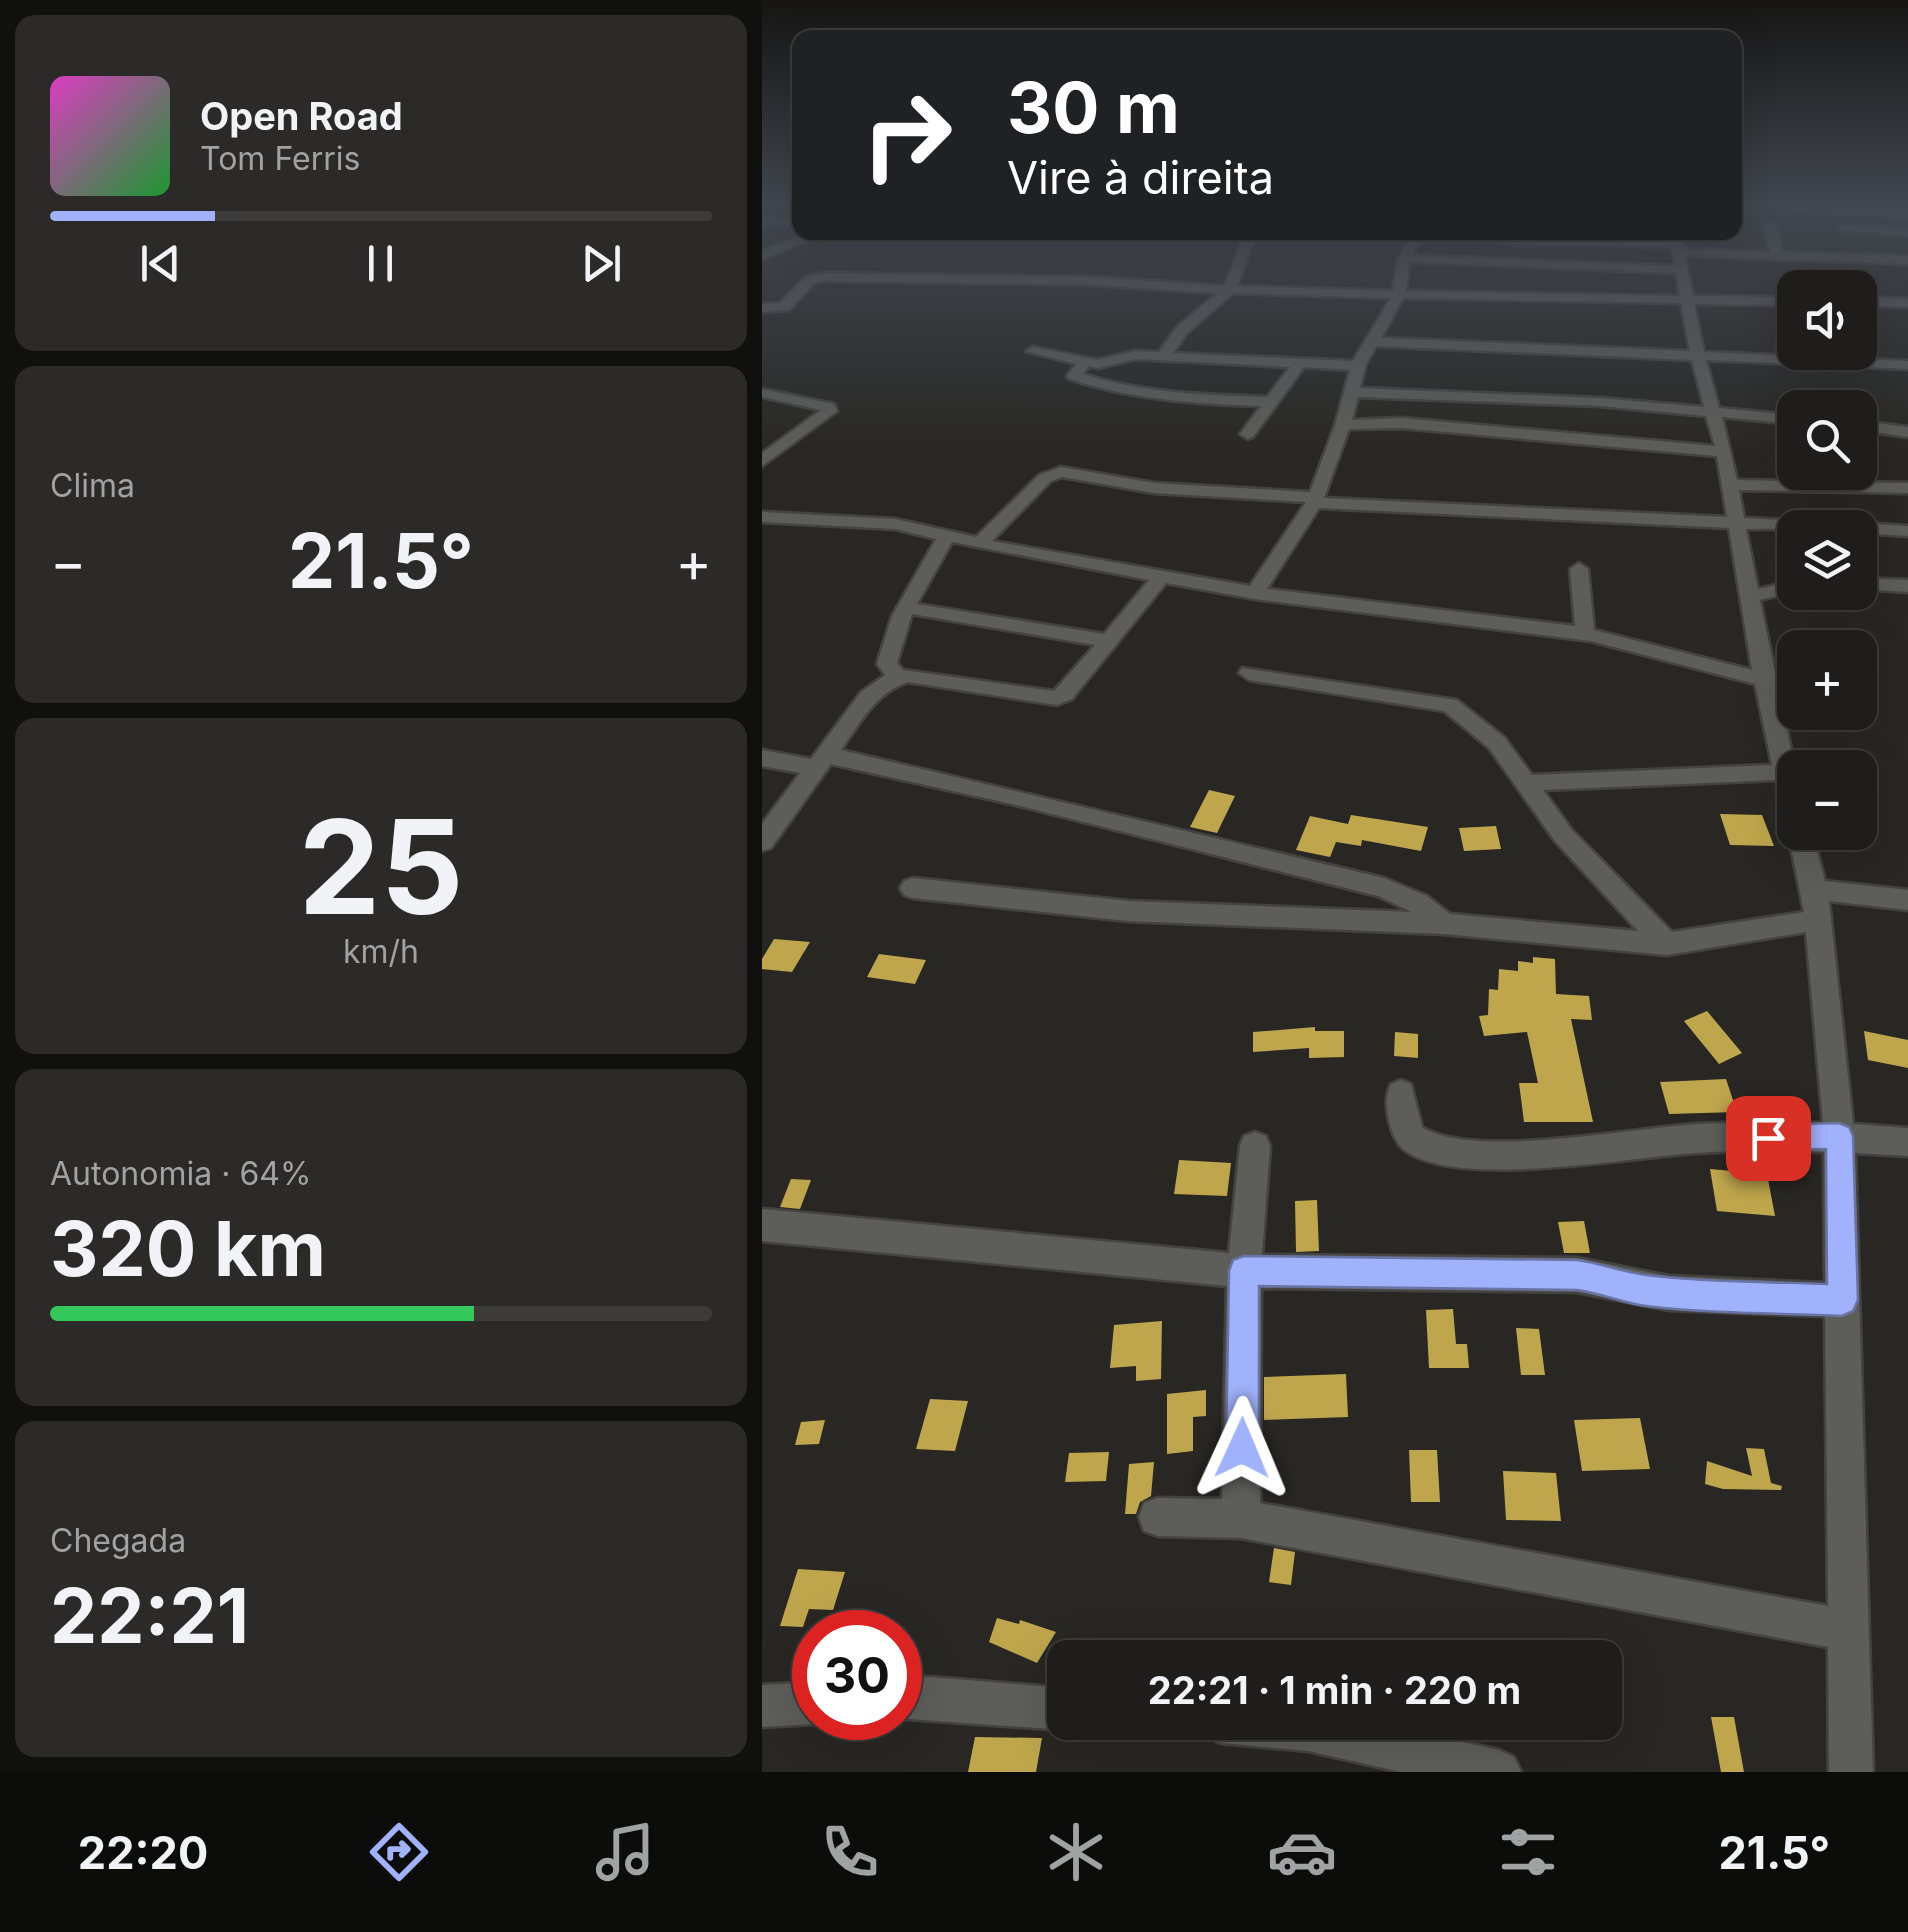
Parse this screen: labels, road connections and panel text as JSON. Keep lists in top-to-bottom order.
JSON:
{
  "page": {
    "turn": ["30 m", "Vire à direita"],
    "song": ["Open Road", "Tom Ferris"],
    "map_buttons": ["+", "−"],
    "tile": [
      "Clima",
      ["25", "km/h"],
      ["Autonomia · 64%", "320 km"],
      ["Chegada", "22:21"]
    ],
    "heat": ["−", "21.5°", "+"],
    "limit": "30",
    "trip": "22:21 · 1 min · 220 m",
    "tabs": ["22:20", "21.5°"]
  }
}
